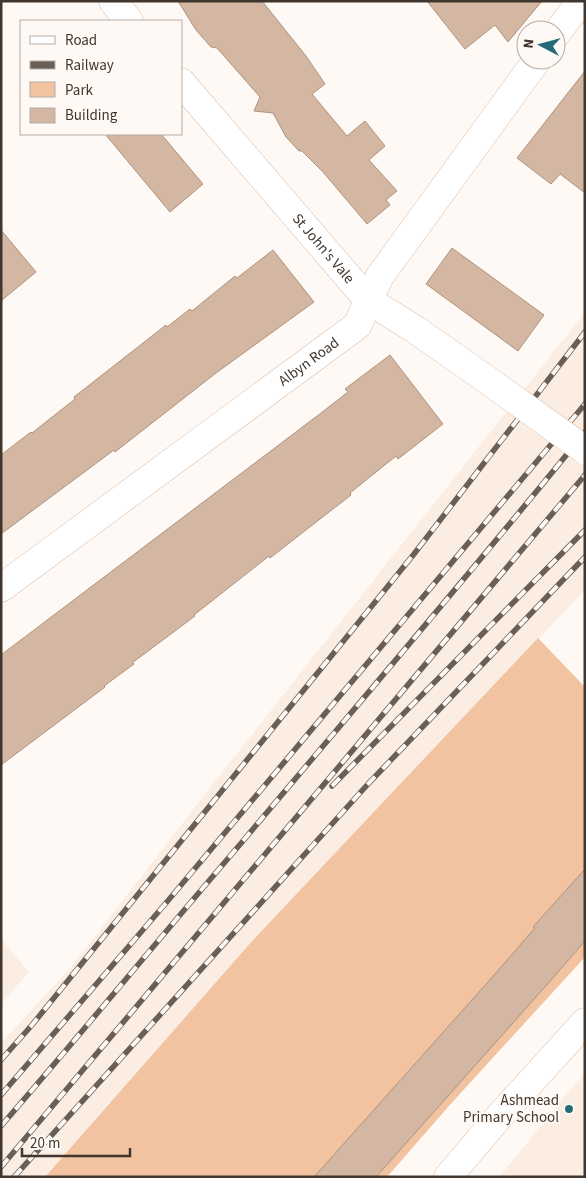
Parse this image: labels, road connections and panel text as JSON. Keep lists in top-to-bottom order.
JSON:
{
  "streets": {
    "street": ["St John's Vale", "Albyn Road"]
  },
  "crossings": [
    ["St John's Vale", "Albyn Road"]
  ],
  "places": ["Ashmead Primary School"],
  "legend": [
    "Road",
    "Railway",
    "Park",
    "Building"
  ],
  "scale_bar": "20 m",
  "north": "left"
}
